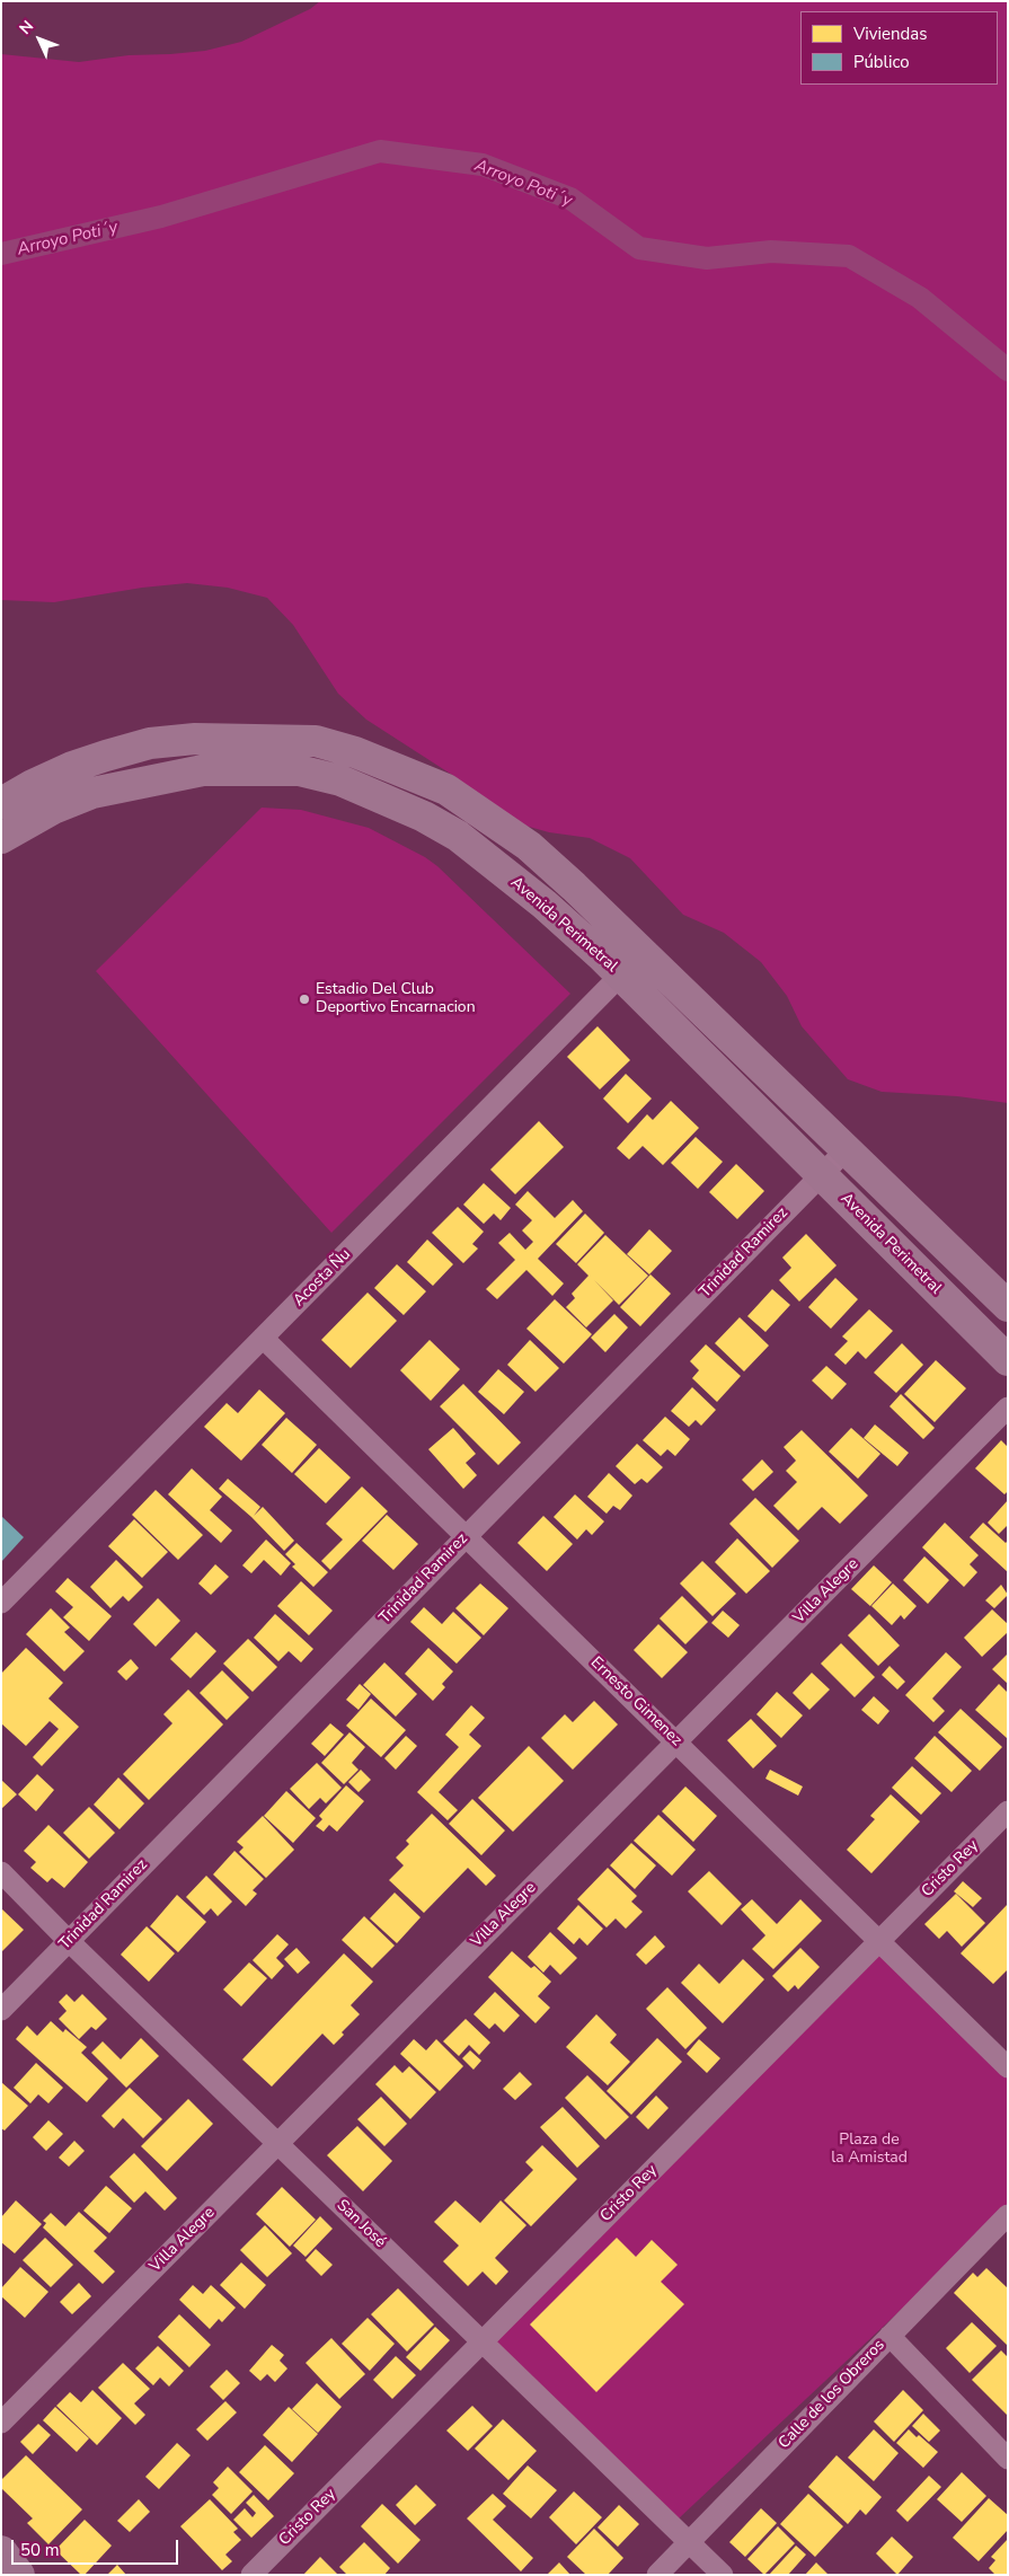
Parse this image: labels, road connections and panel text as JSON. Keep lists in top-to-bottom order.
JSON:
{
  "streets": {
    "main road": ["Avenida Perimetral"],
    "street": [
      "Trinidad Ramirez",
      "Acosta Ñu",
      "Villa Alegre",
      "Ernesto Gimenez",
      "Cristo Rey",
      "San José",
      "Calle de los Obreros"
    ]
  },
  "crossings": [
    ["Avenida Perimetral", "Trinidad Ramirez"],
    ["Avenida Perimetral", "Acosta Ñu"],
    ["Trinidad Ramirez", "Ernesto Gimenez"],
    ["Trinidad Ramirez", "San José"],
    ["Acosta Ñu", "Ernesto Gimenez"],
    ["Villa Alegre", "Ernesto Gimenez"],
    ["Villa Alegre", "San José"],
    ["Ernesto Gimenez", "Cristo Rey"],
    ["Cristo Rey", "San José"],
    ["San José", "Calle de los Obreros"]
  ],
  "water": ["Arroyo Poti´y"],
  "parks": ["Plaza de la Amistad"],
  "places": ["Estadio Del Club Deportivo Encarnacion"],
  "legend": ["Viviendas", "Público"],
  "scale_bar": "50 m",
  "north": "top left"
}
